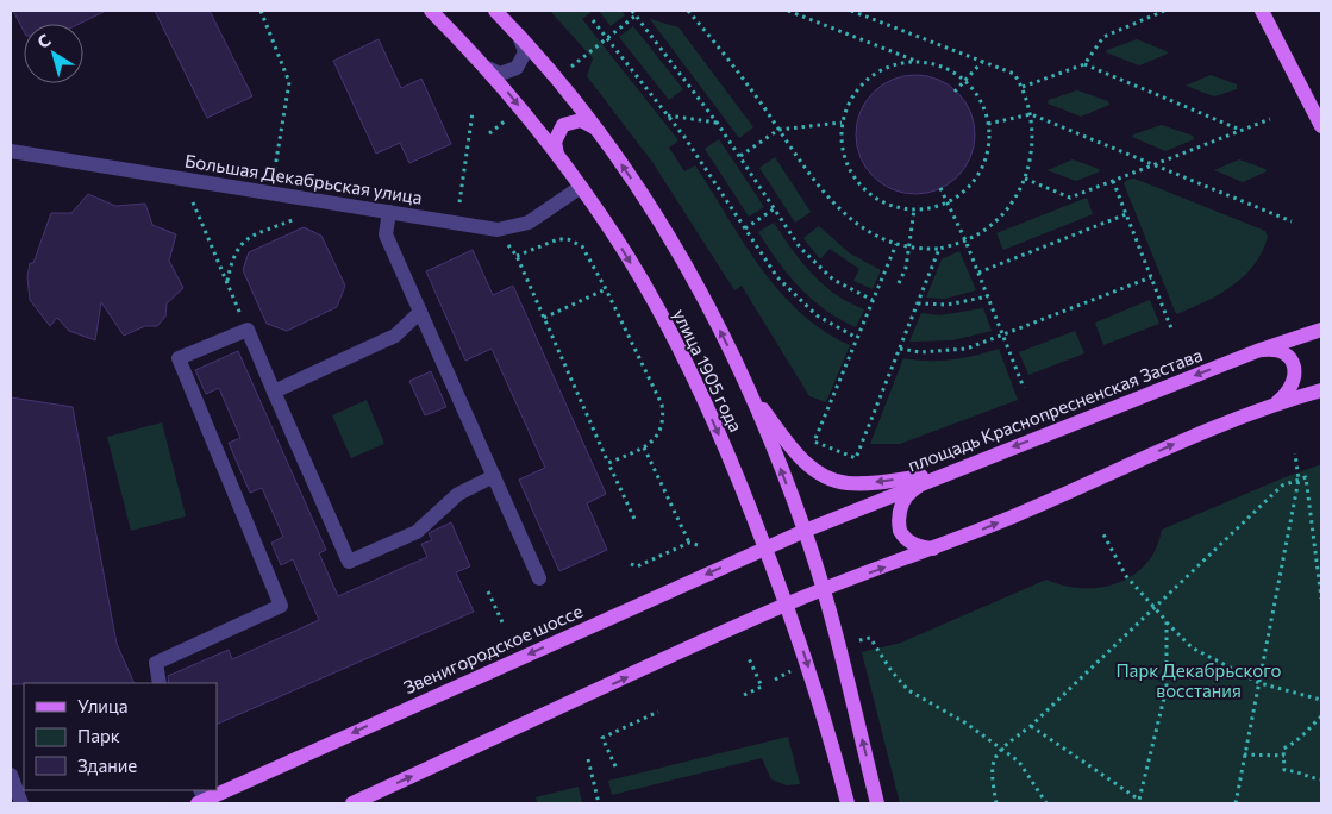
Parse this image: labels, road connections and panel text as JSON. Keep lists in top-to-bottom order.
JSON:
{
  "streets": {
    "main road": ["улица 1905 года", "площадь Краснопресненская Застава", "Звенигородское шоссе"],
    "street": ["Большая Декабрьская улица"]
  },
  "crossings": [
    ["Большая Декабрьская улица", "улица 1905 года"],
    ["улица 1905 года", "площадь Краснопресненская Застава"],
    ["улица 1905 года", "Звенигородское шоссе"],
    ["площадь Краснопресненская Застава", "Звенигородское шоссе"]
  ],
  "parks": ["Парк Декабрьского восстания"],
  "legend": ["Улица", "Парк", "Здание"],
  "north": "top left"
}
